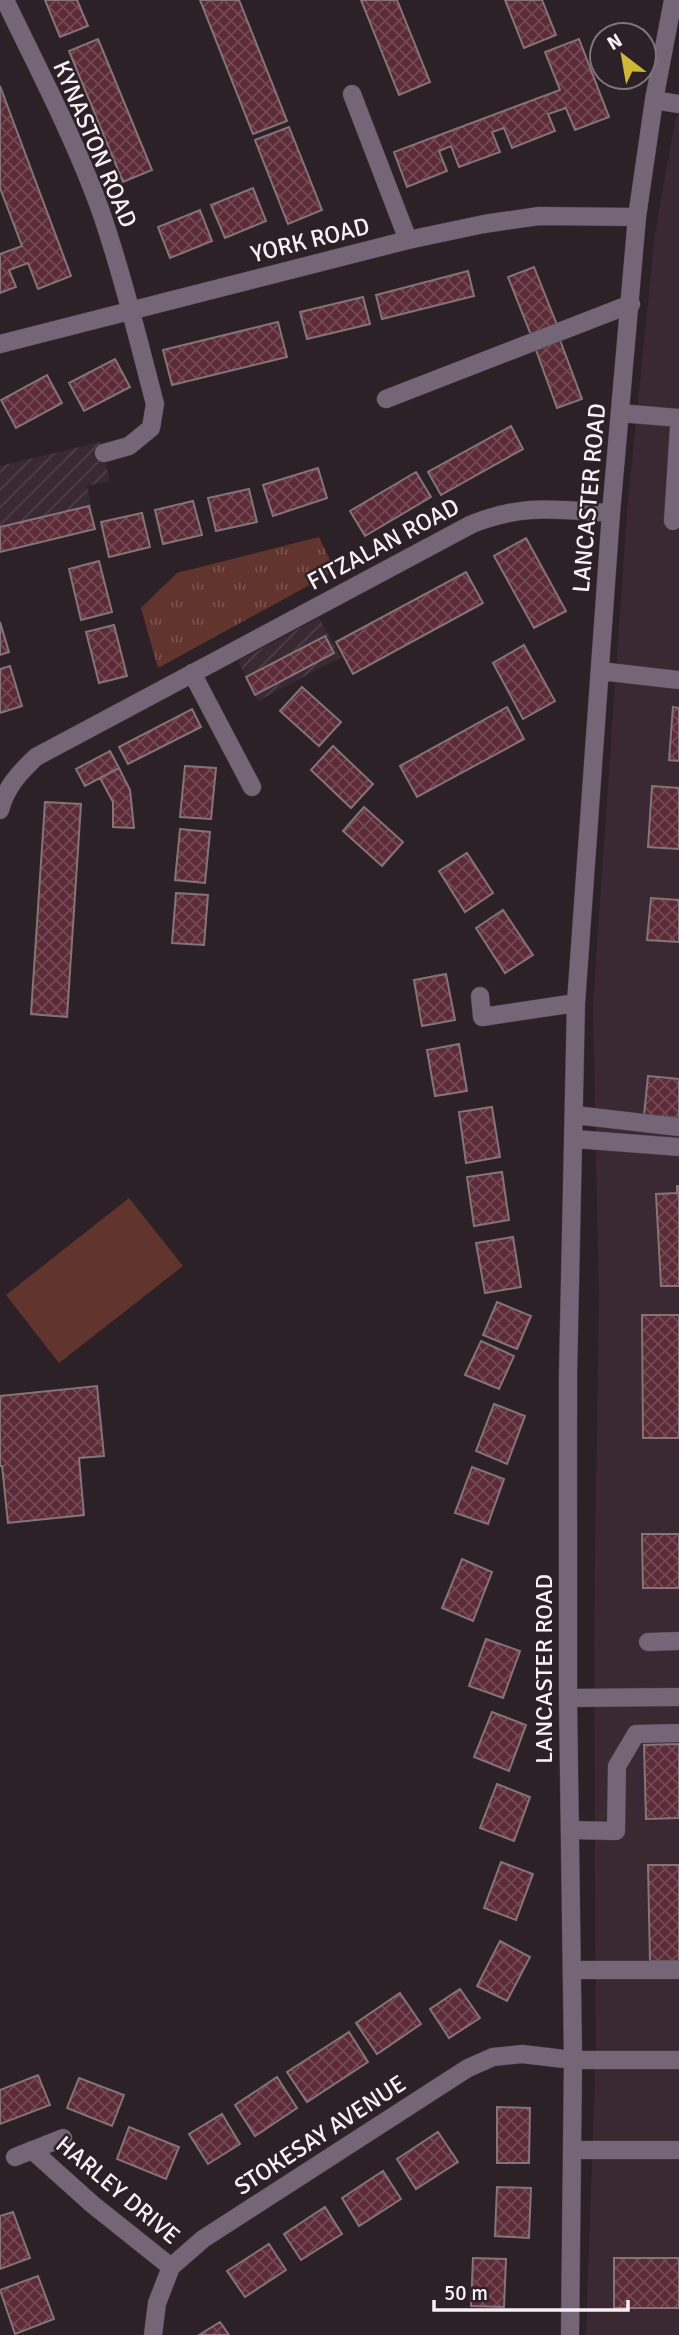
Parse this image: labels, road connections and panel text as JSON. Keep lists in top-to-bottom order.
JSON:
{
  "streets": {
    "street": [
      "KYNASTON ROAD",
      "YORK ROAD",
      "LANCASTER ROAD",
      "FITZALAN ROAD",
      "STOKESAY AVENUE",
      "HARLEY DRIVE"
    ]
  },
  "crossings": [
    ["KYNASTON ROAD", "YORK ROAD"],
    ["YORK ROAD", "LANCASTER ROAD"],
    ["LANCASTER ROAD", "FITZALAN ROAD"],
    ["LANCASTER ROAD", "STOKESAY AVENUE"],
    ["STOKESAY AVENUE", "HARLEY DRIVE"]
  ],
  "scale_bar": "50 m",
  "north": "top left"
}
